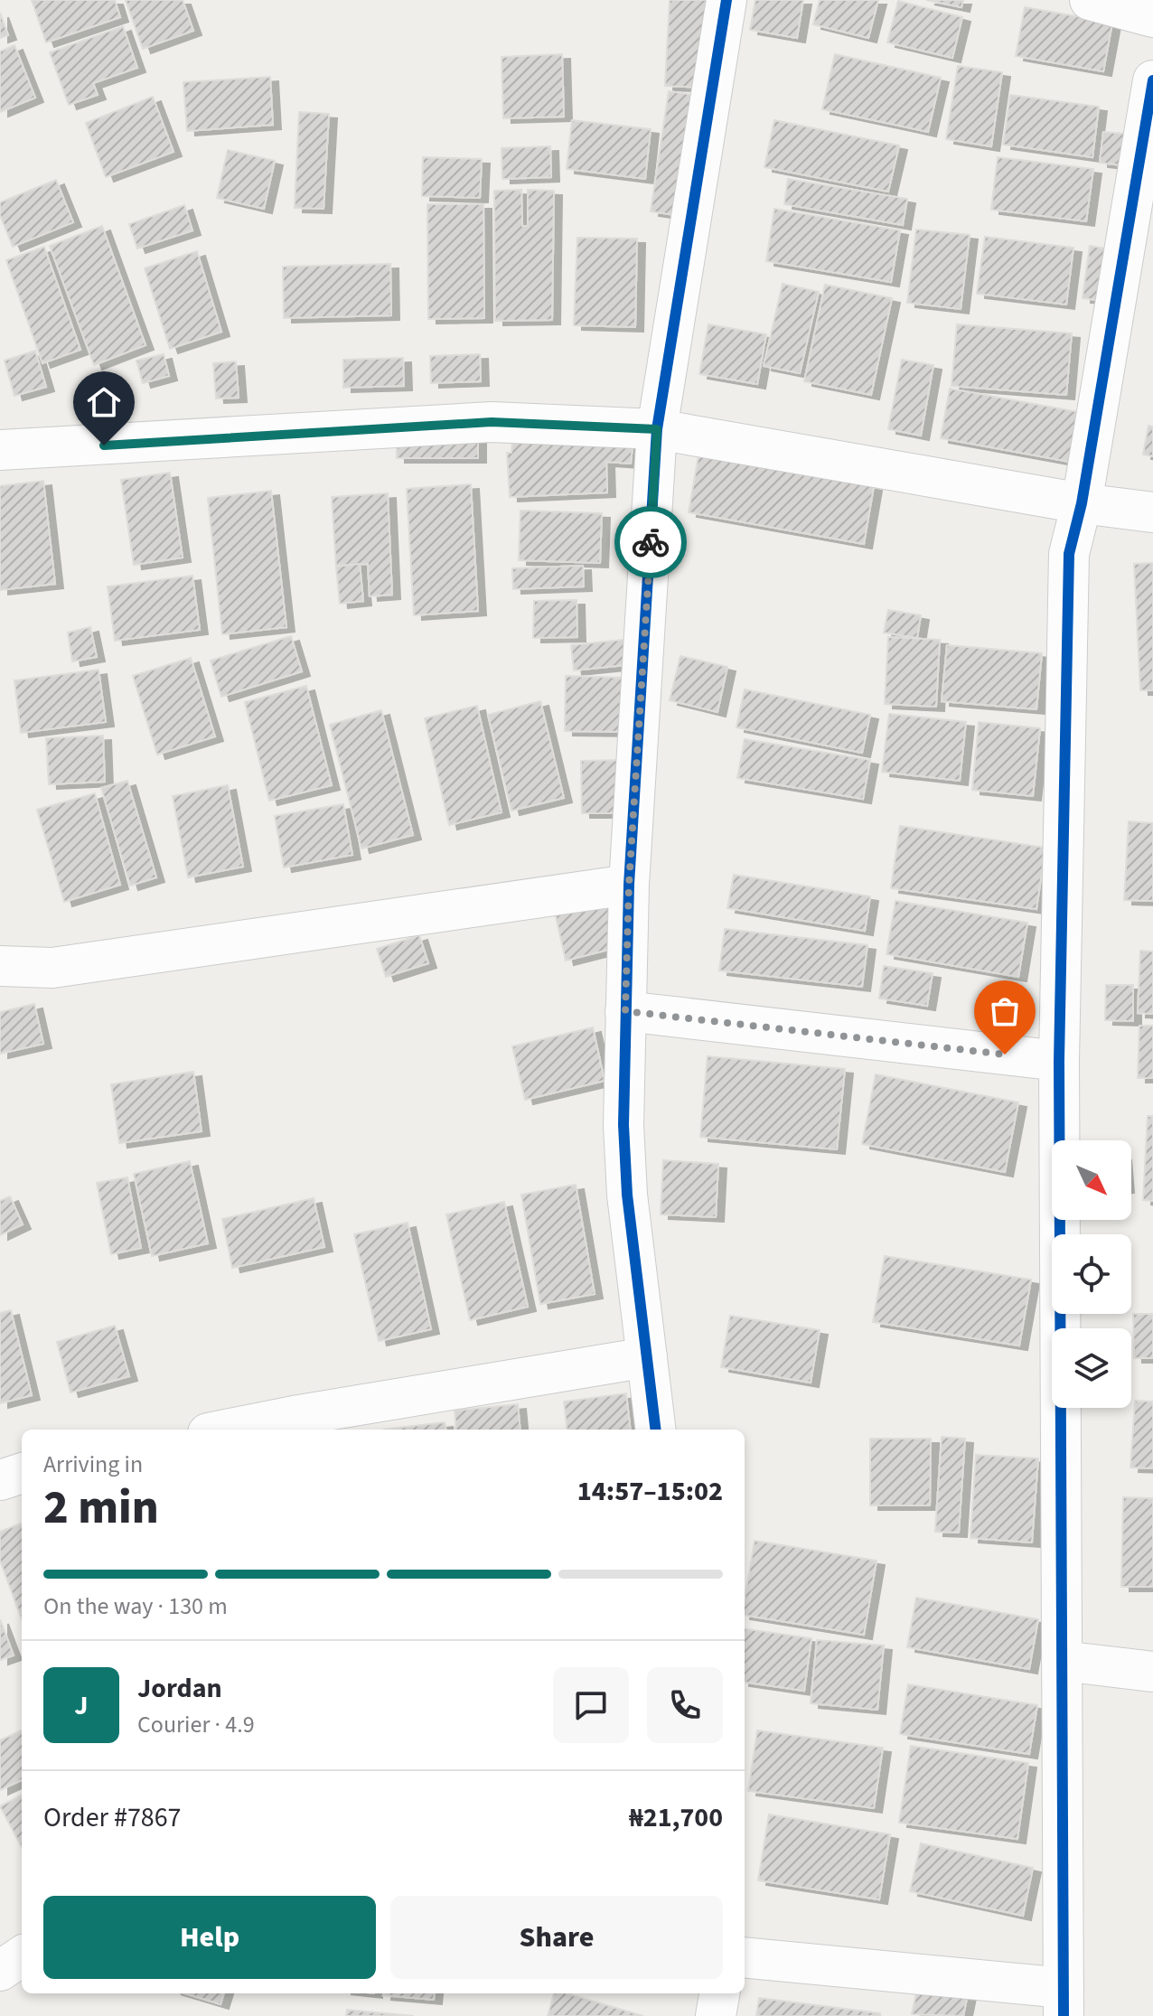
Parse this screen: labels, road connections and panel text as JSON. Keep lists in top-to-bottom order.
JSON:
{
  "north": "bottom right",
  "page": {
    "heading": ["2 min", "Arriving in", "14:57–15:02"],
    "panel": [
      "Jordan",
      "Courier · 4.9",
      "Order #7867",
      "₦21,700"
    ],
    "bar": "On the way · 130 m",
    "round": "J",
    "buttons": ["Help", "Share"]
  }
}
